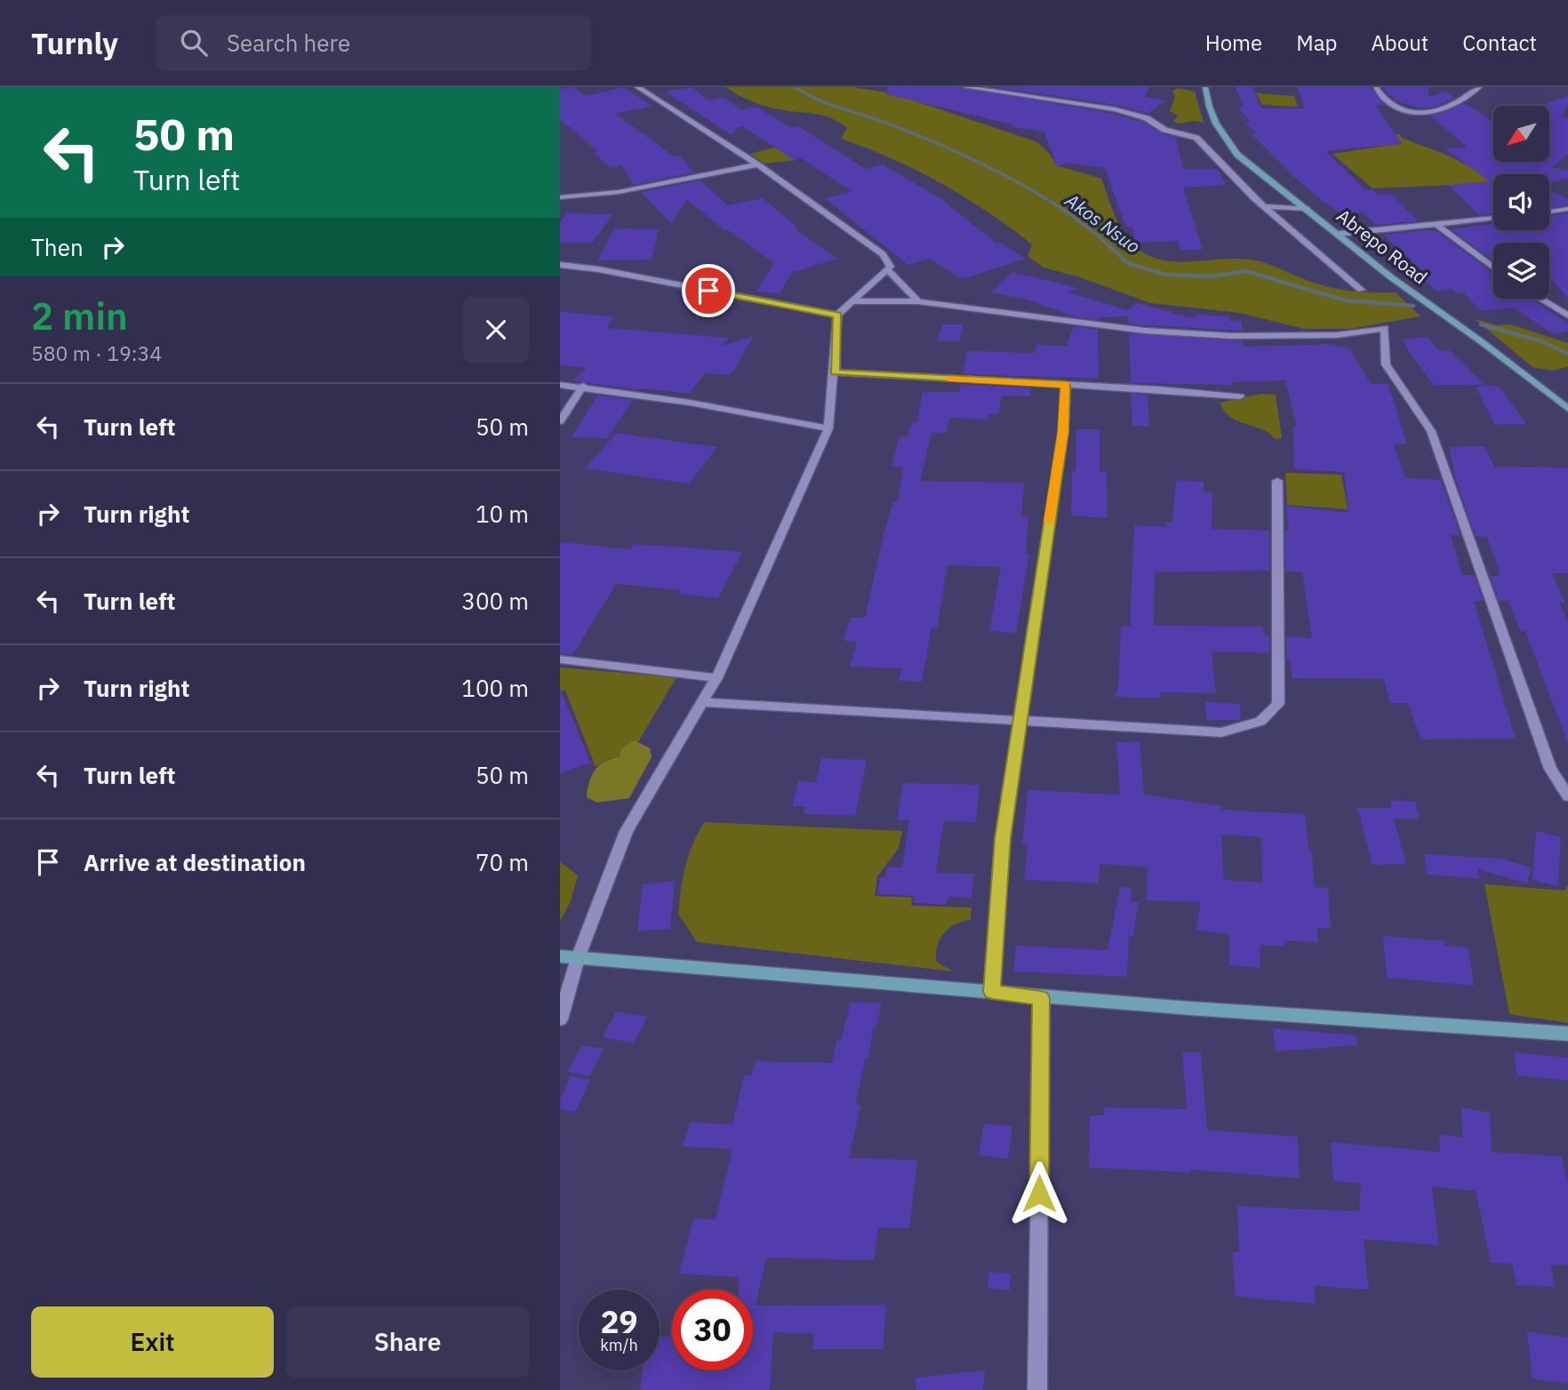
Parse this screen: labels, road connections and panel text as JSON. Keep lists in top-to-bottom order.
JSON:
{
  "streets": {
    "main road": ["Abrepo Road"]
  },
  "water": ["Akos Nsuo"],
  "north": "bottom left",
  "page": {
    "header": "Turnly",
    "search": "Search here",
    "nav": [
      "Home",
      "Map",
      "About",
      "Contact"
    ],
    "turn": ["50 m", "Turn left"],
    "then": "Then",
    "heading": ["2 min", "580 m · 19:34"],
    "list": [
      {
        "name": "Turn left",
        "value": "50 m"
      },
      {
        "name": "Turn right",
        "value": "10 m"
      },
      {
        "name": "Turn left",
        "value": "300 m"
      },
      {
        "name": "Turn right",
        "value": "100 m"
      },
      {
        "name": "Turn left",
        "value": "50 m"
      },
      {
        "name": "Arrive at destination",
        "value": "70 m"
      }
    ],
    "speed": "29 km/h",
    "limit": "30",
    "buttons": ["Exit", "Share"]
  }
}
